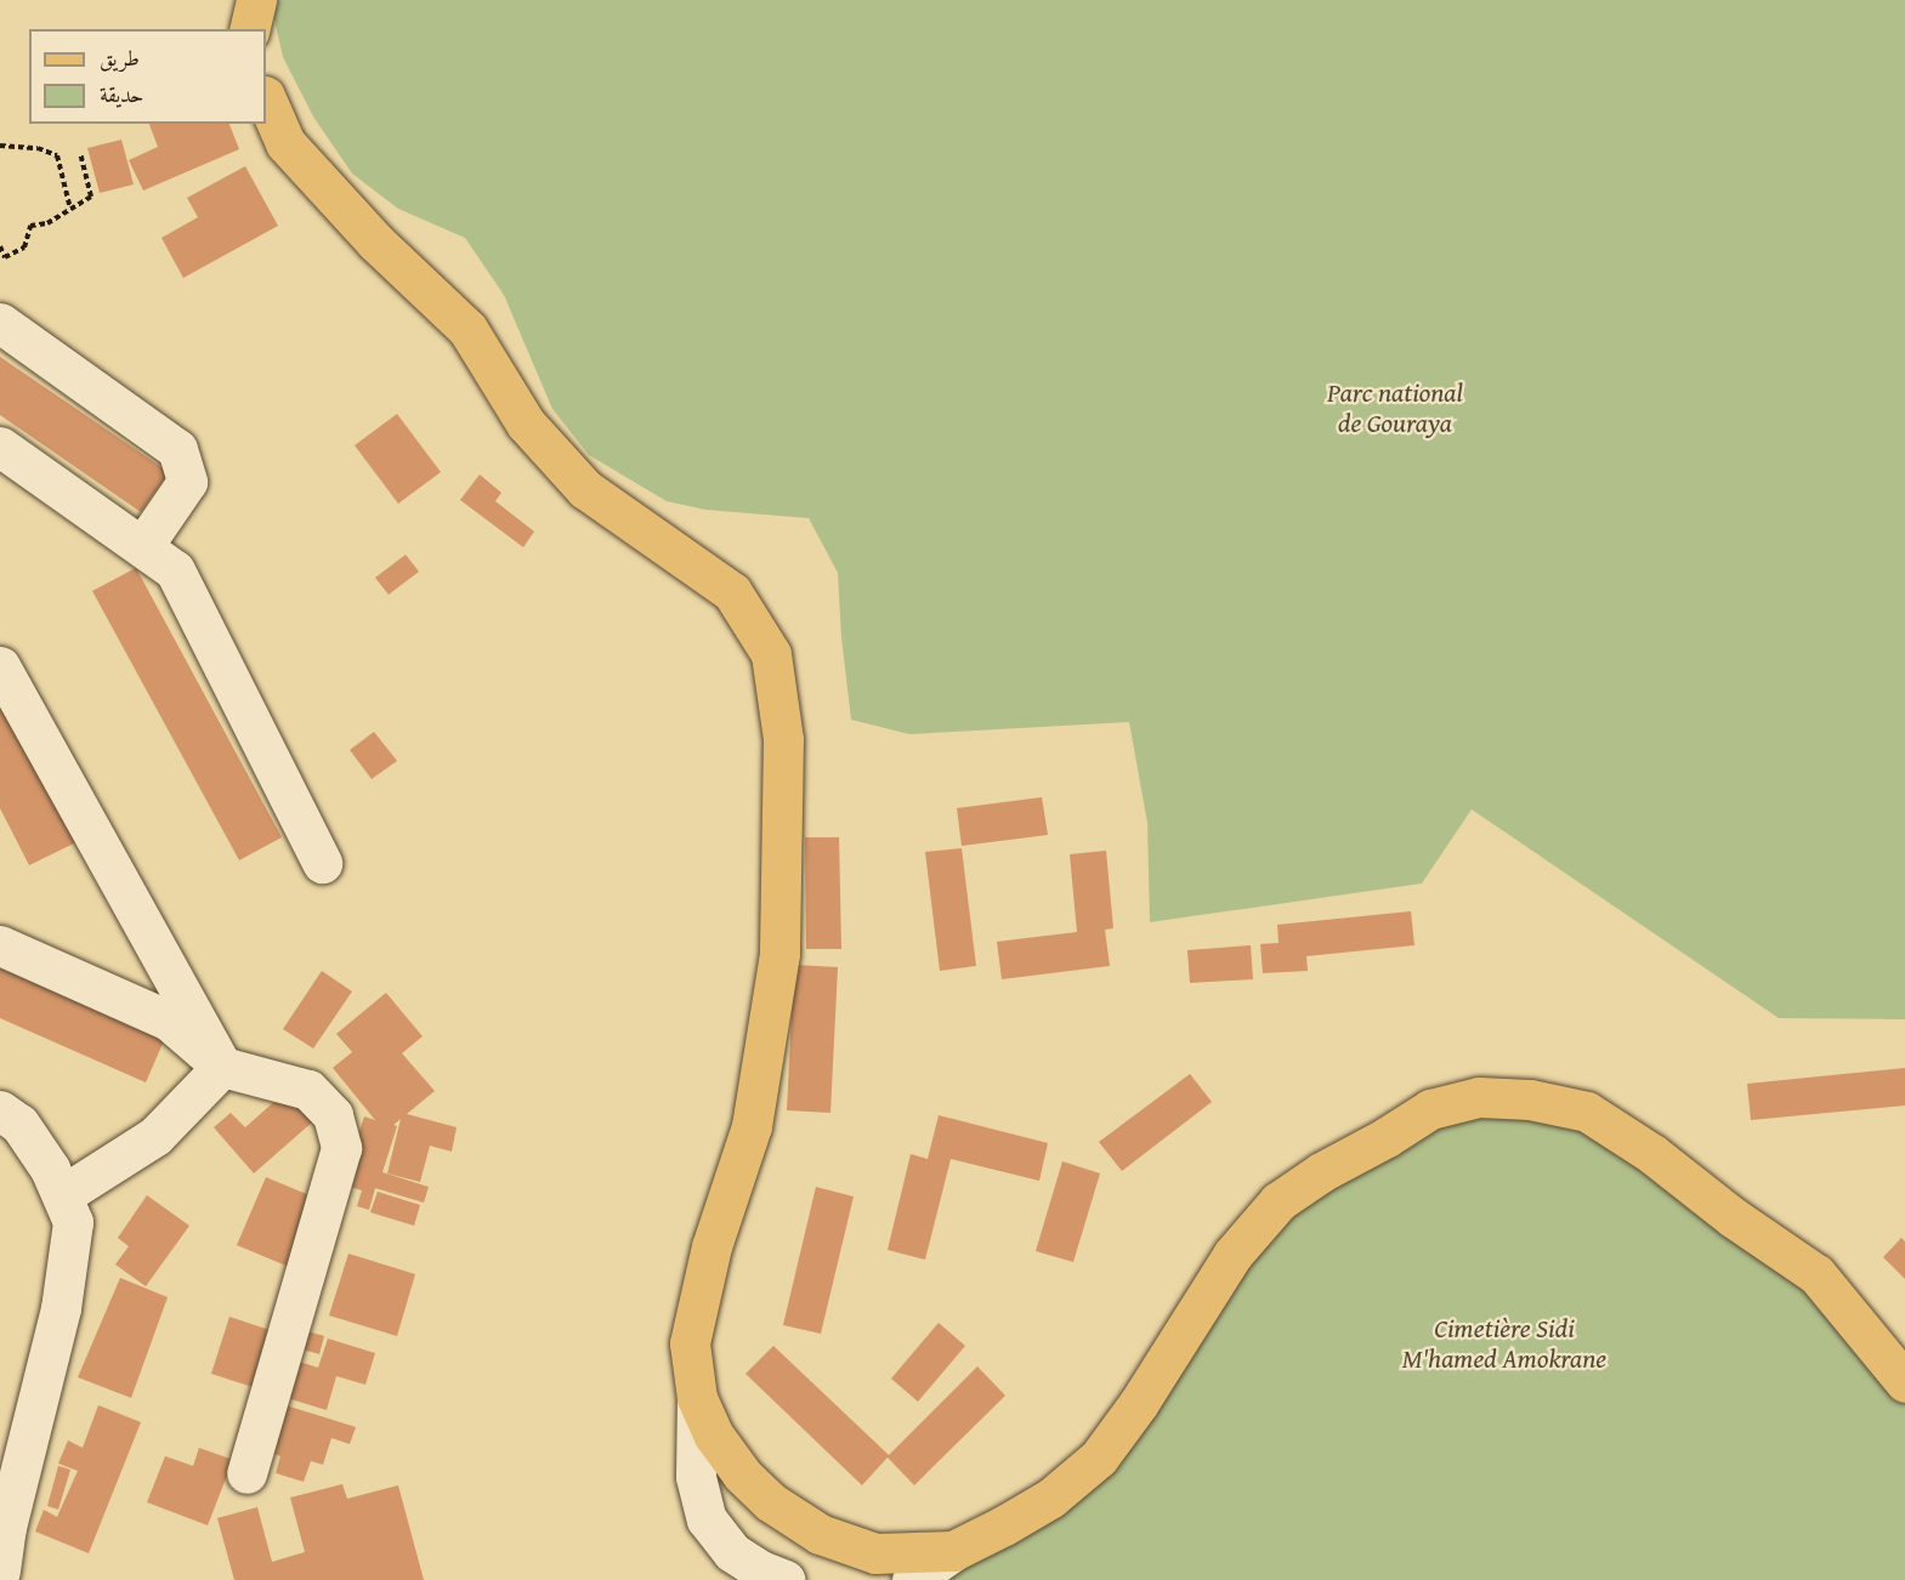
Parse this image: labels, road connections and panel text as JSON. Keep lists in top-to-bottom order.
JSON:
{
  "parks": ["Parc national de Gouraya", "Cimetière Sidi M'hamed Amokrane"],
  "legend": ["طريق", "حديقة"]
}
